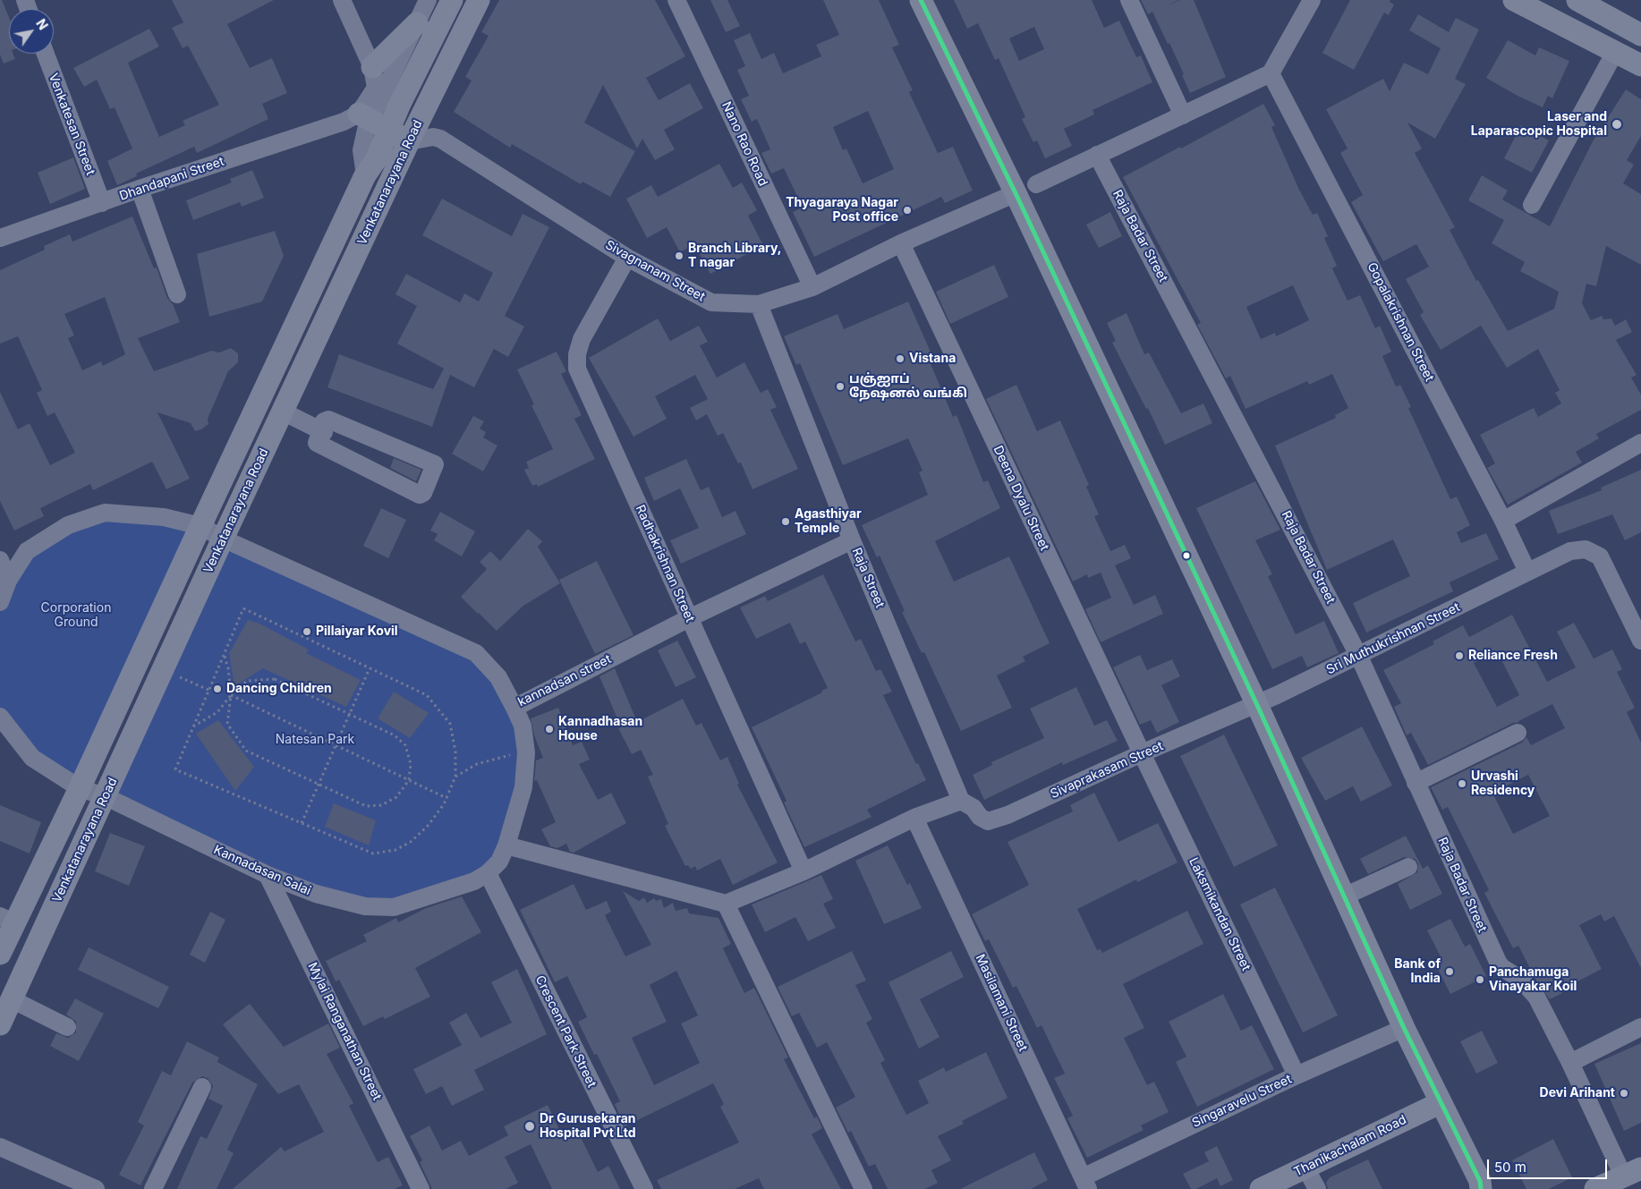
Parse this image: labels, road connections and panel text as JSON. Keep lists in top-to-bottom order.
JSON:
{
  "streets": {
    "main road": ["Venkatanarayana Road", "Thanikachalam Road"],
    "street": [
      "Venkatesan Street",
      "Nano Rao Road",
      "Dhandapani Street",
      "Raja Badar Street",
      "Sivagnanam Street",
      "Gopalakrishnan Street",
      "Deena Dyalu Street",
      "Radhakrishnan Street",
      "Raja Street",
      "Sri Muthukrishnan Street",
      "kannadsan street",
      "Sivaprakasam Street",
      "Kannadasan Salai",
      "Laksmikandan Street",
      "Masilamani Street",
      "Mylai Ranganathan Street",
      "Crescent Park Street",
      "Singaravelu Street"
    ]
  },
  "crossings": [
    ["Venkatesan Street", "Dhandapani Street"],
    ["Nano Rao Road", "Sivagnanam Street"],
    ["Venkatanarayana Road", "Sivagnanam Street"],
    ["Venkatanarayana Road", "kannadsan street"],
    ["Venkatanarayana Road", "Kannadasan Salai"],
    ["Raja Badar Street", "Sri Muthukrishnan Street"],
    ["Sivagnanam Street", "Deena Dyalu Street"],
    ["Sivagnanam Street", "Radhakrishnan Street"],
    ["Sivagnanam Street", "Raja Street"],
    ["Gopalakrishnan Street", "Sri Muthukrishnan Street"],
    ["Deena Dyalu Street", "Sivaprakasam Street"],
    ["Deena Dyalu Street", "Laksmikandan Street"],
    ["Radhakrishnan Street", "kannadsan street"],
    ["Raja Street", "kannadsan street"],
    ["Raja Street", "Sivaprakasam Street"],
    ["Sri Muthukrishnan Street", "Sivaprakasam Street"],
    ["kannadsan street", "Kannadasan Salai"],
    ["Sivaprakasam Street", "Laksmikandan Street"],
    ["Kannadasan Salai", "Mylai Ranganathan Street"],
    ["Kannadasan Salai", "Crescent Park Street"],
    ["Laksmikandan Street", "Singaravelu Street"],
    ["Masilamani Street", "Singaravelu Street"]
  ],
  "parks": ["Corporation Ground", "Natesan Park"],
  "places": [
    "Laser and Laparascopic Hospital",
    "Thyagaraya Nagar Post office",
    "Branch Library, T nagar",
    "Vistana",
    "பஞ்ஐாப் நேஷனல் வங்கி",
    "Agasthiyar Temple",
    "Pillaiyar Kovil",
    "Reliance Fresh",
    "Dancing Children",
    "Kannadhasan House",
    "Urvashi Residency",
    "Bank of India",
    "Panchamuga Vinayakar Koil",
    "Devi Arihant",
    "Dr Gurusekaran Hospital Pvt Ltd"
  ],
  "scale_bar": "50 m",
  "north": "top right"
}
